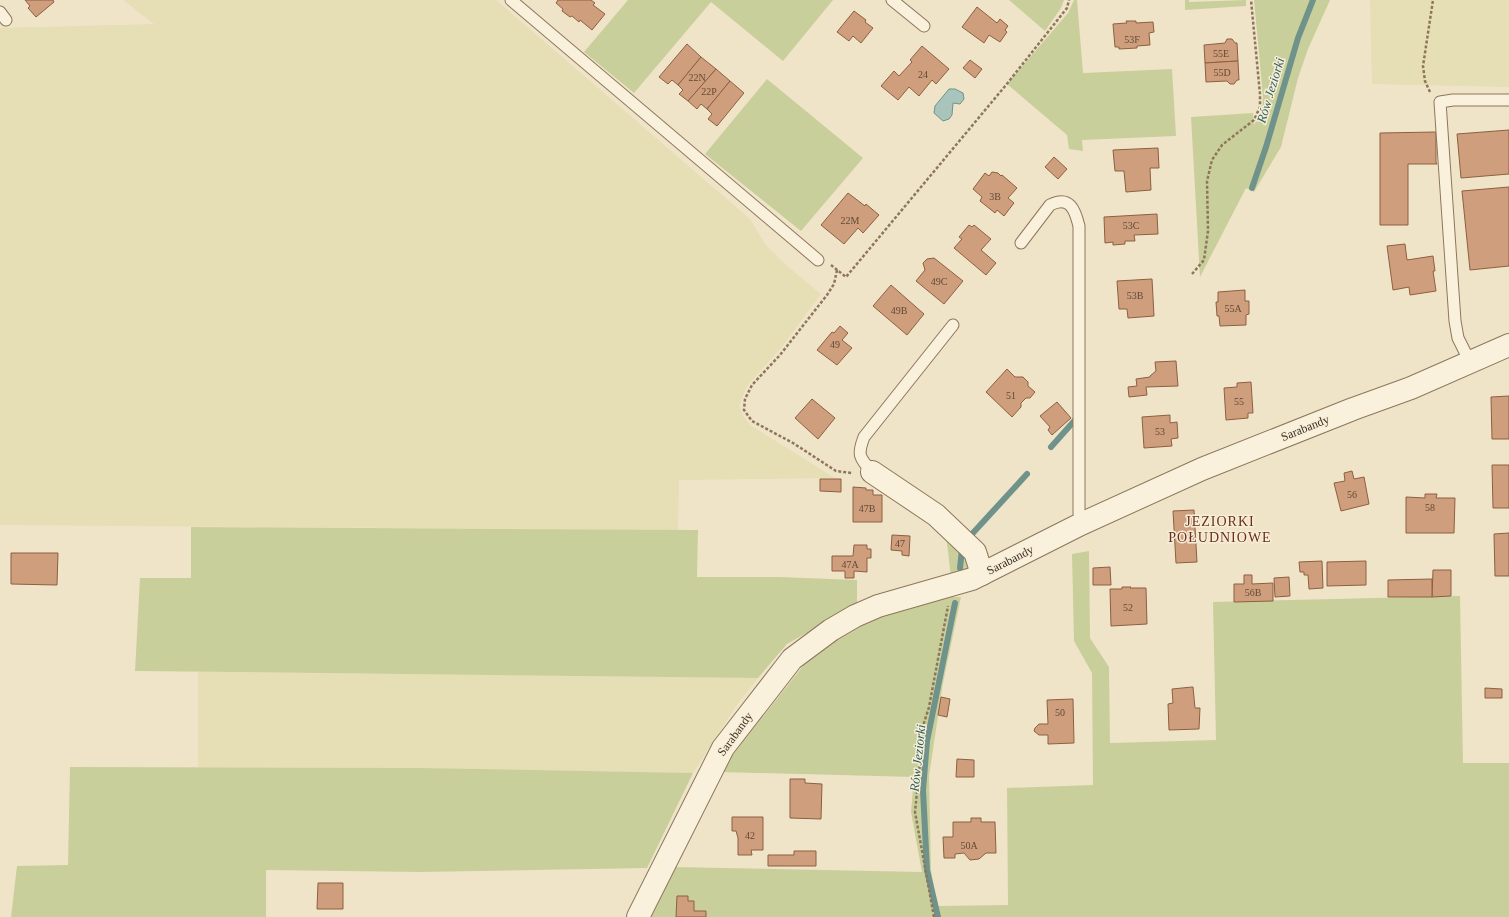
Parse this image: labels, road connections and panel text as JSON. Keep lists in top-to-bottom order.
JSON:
{
  "streets": {
    "street": ["Sarabandy"]
  },
  "districts": ["JEZIORKI POŁUDNIOWE"],
  "water": ["Rów Jeziorki"],
  "house_numbers": [
    "53F",
    "55E",
    "55D",
    "24",
    "22N",
    "22P",
    "3B",
    "22M",
    "53C",
    "49C",
    "53B",
    "55A",
    "49B",
    "49",
    "51",
    "55",
    "53",
    "56",
    "58",
    "47B",
    "47",
    "47A",
    "56B",
    "52",
    "50",
    "42",
    "50A"
  ]
}
